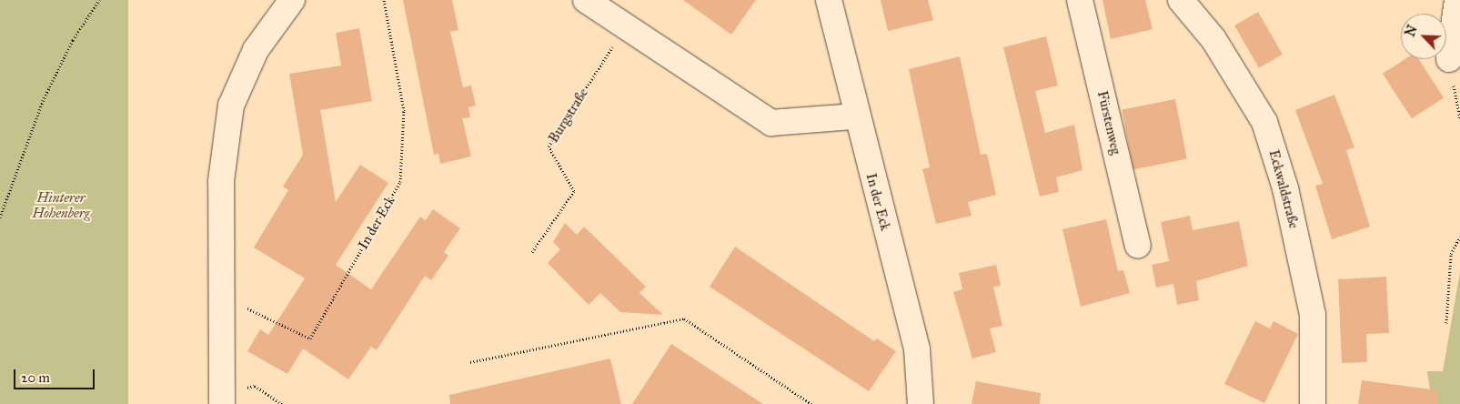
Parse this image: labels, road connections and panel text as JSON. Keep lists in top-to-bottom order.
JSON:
{
  "streets": {
    "street": ["Fürstenweg", "Eckwaldstraße", "In der Eck"],
    "path": ["Burgstraße"]
  },
  "parks": ["Hinterer Hohenberg"],
  "scale_bar": "20 m",
  "north": "top left"
}
